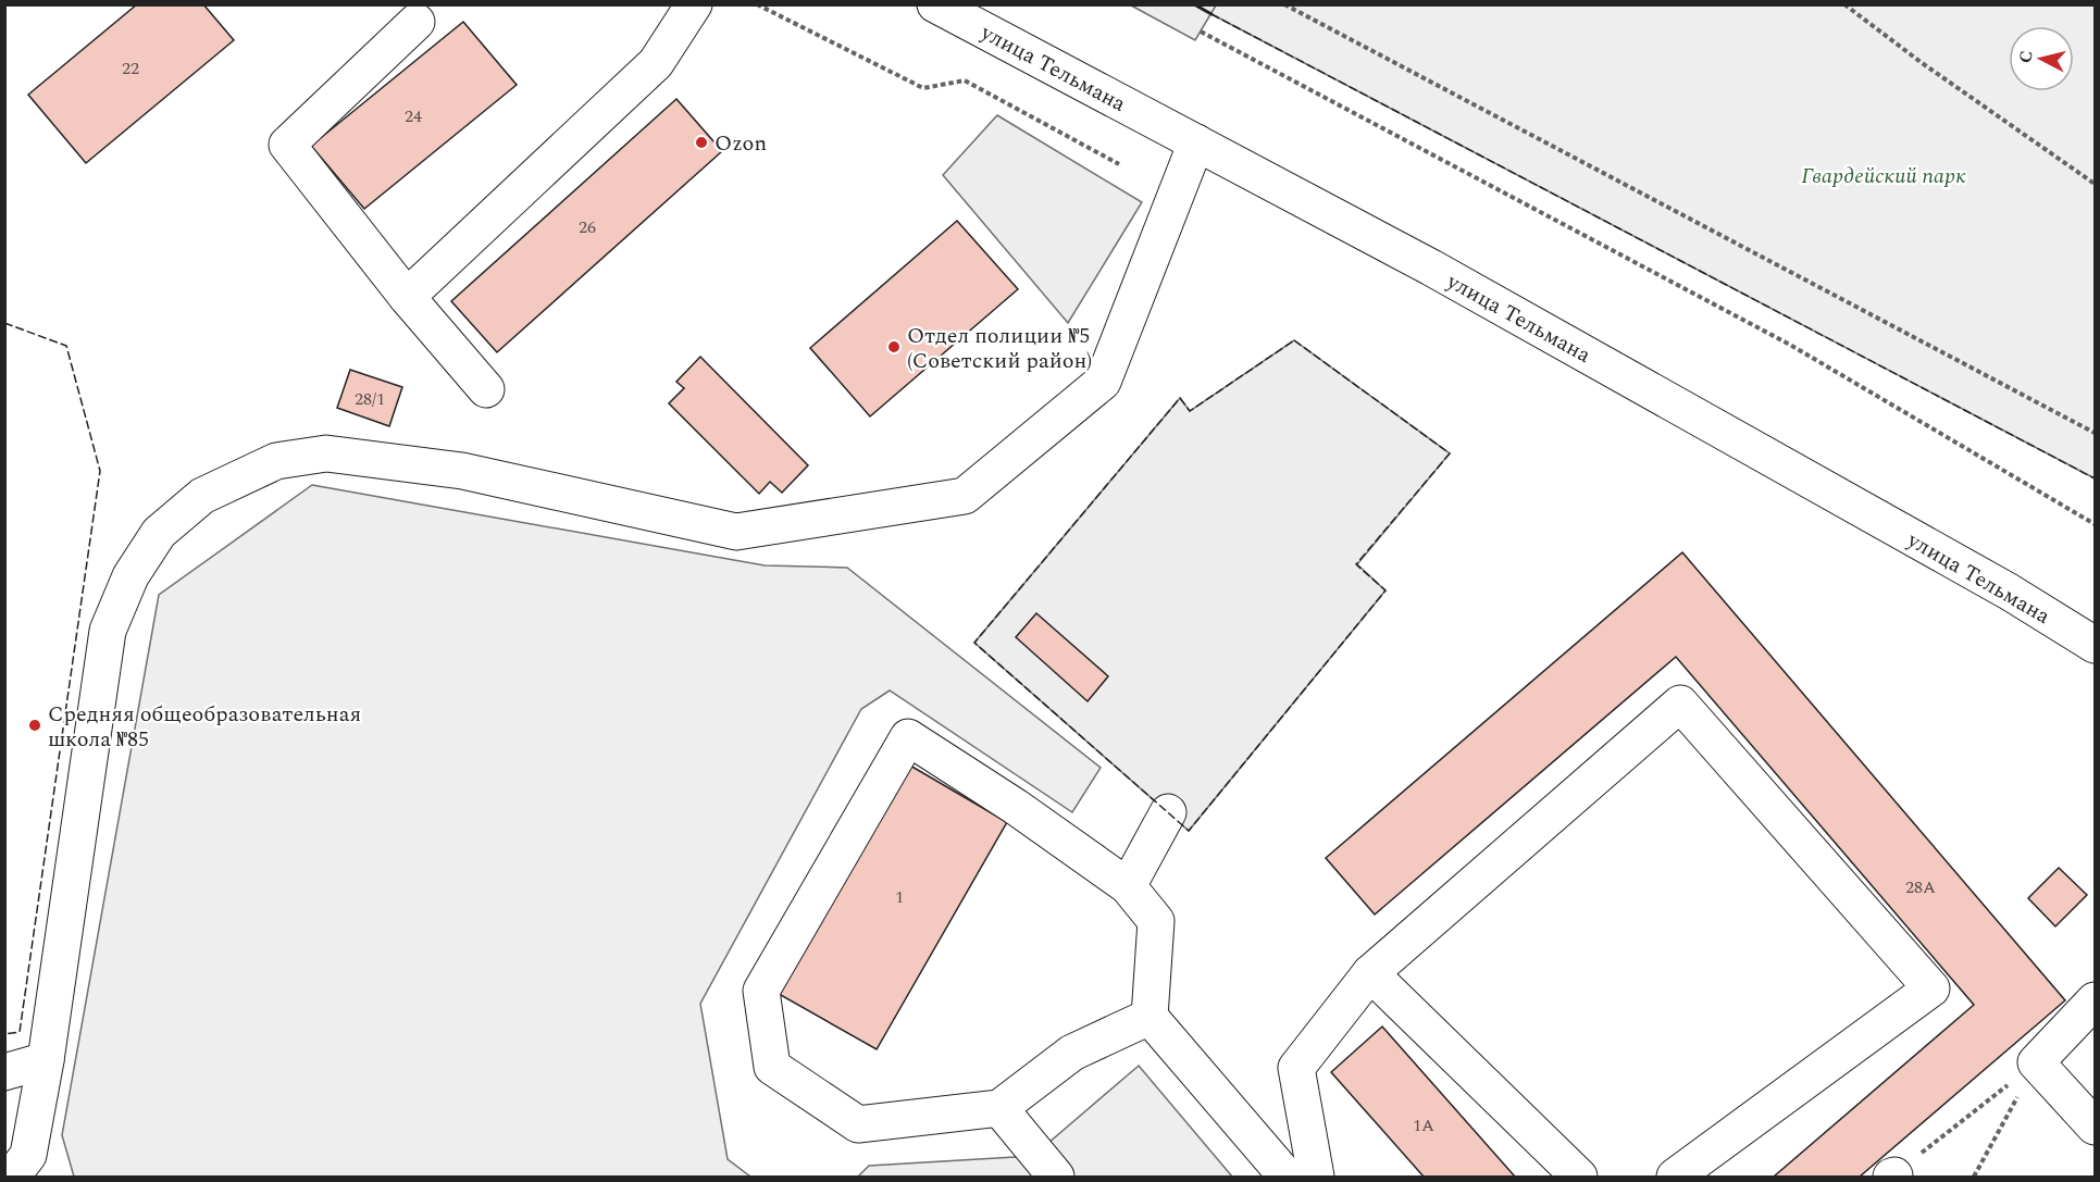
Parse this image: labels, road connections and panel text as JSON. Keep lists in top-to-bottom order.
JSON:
{
  "streets": {
    "main road": ["улица Тельмана"]
  },
  "parks": ["Гвардейский парк"],
  "places": ["Ozon", "Отдел полиции №5 (Советский район)", "Средняя общеобразовательная школа №85"],
  "house_numbers": [
    "22",
    "24",
    "26",
    "28/1",
    "28А",
    "1",
    "1А"
  ],
  "north": "left"
}
